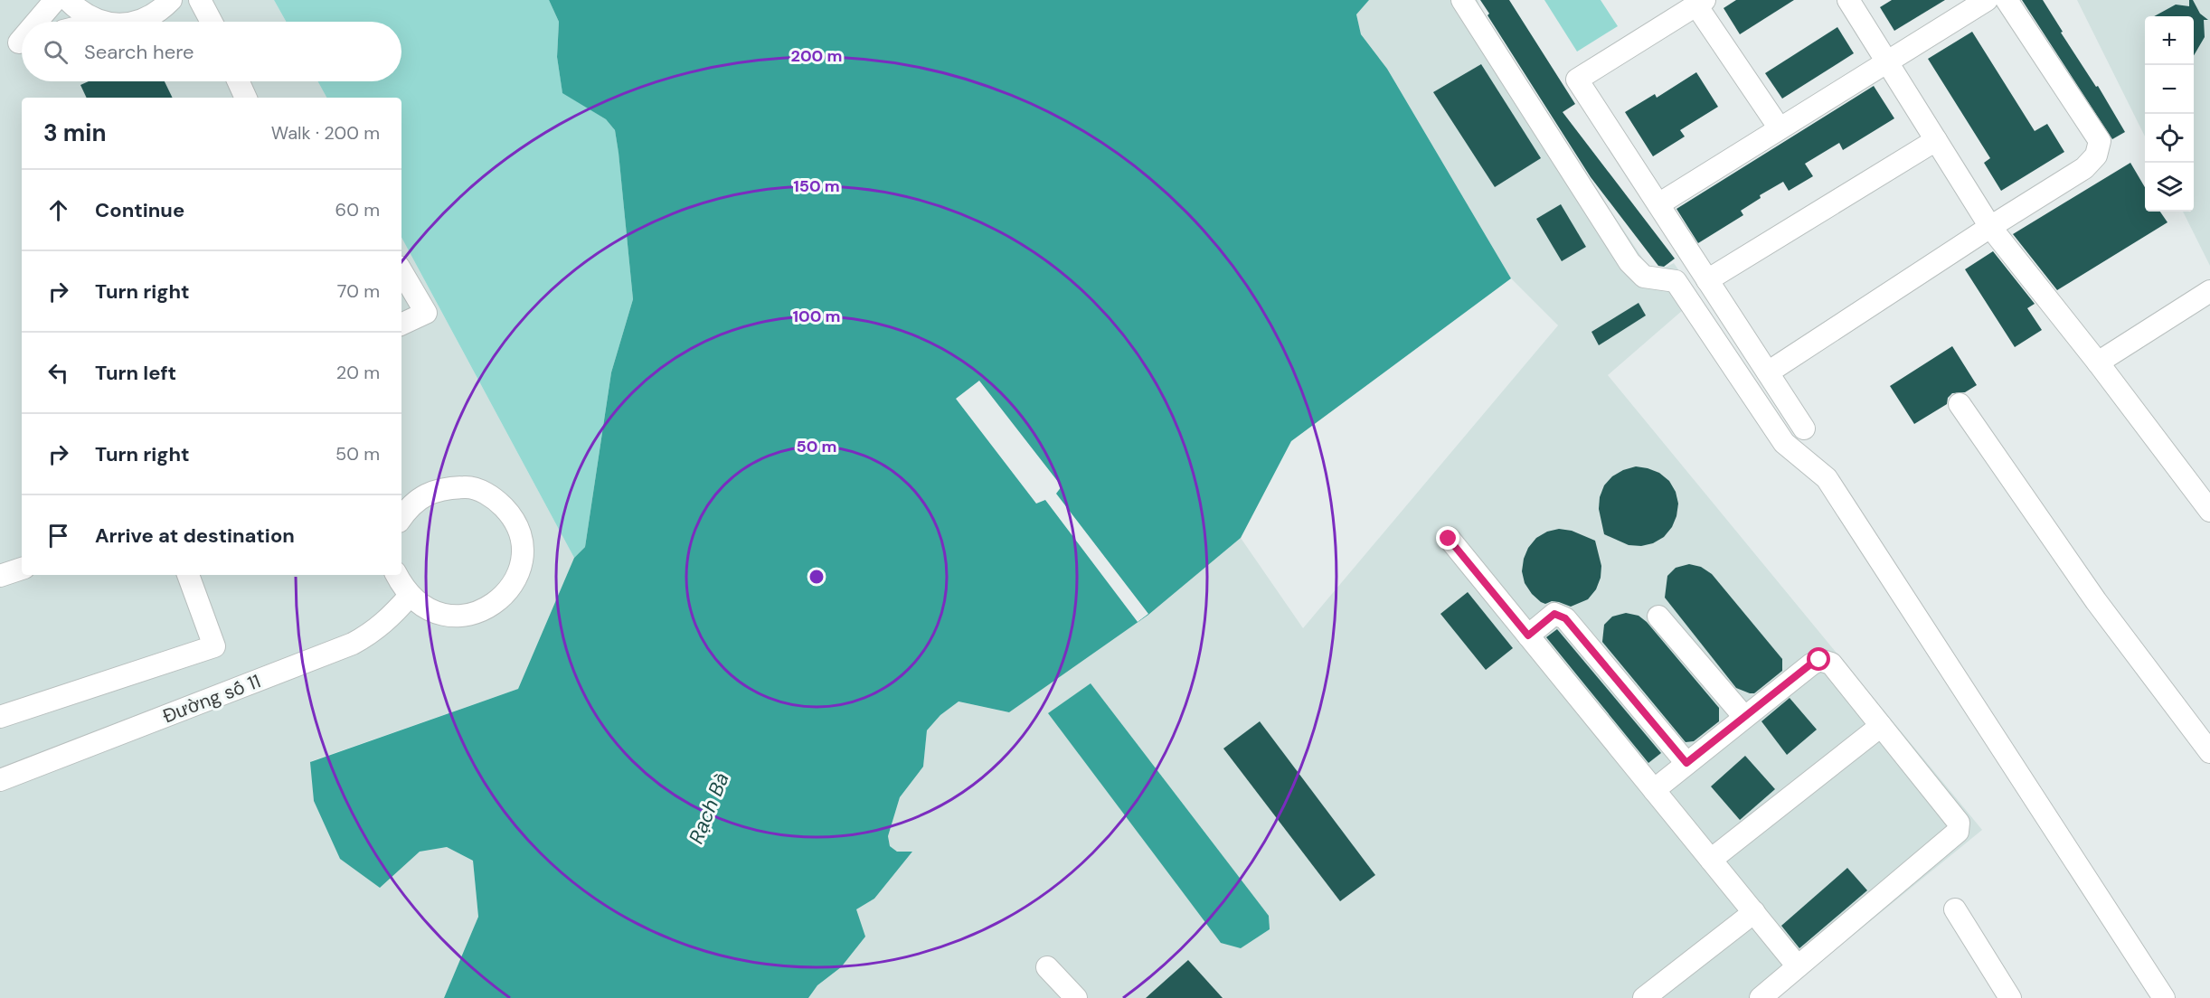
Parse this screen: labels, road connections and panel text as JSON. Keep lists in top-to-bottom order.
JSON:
{
  "streets": {
    "street": ["Đường số 11"]
  },
  "water": ["Rạch Bà"],
  "page": {
    "map_buttons": ["+", "−"],
    "search": "Search here",
    "heading": ["3 min", "Walk · 200 m"],
    "list": [
      ["Continue", "60 m"],
      ["Turn right", "70 m"],
      ["Turn left", "20 m"],
      ["Turn right", "50 m"],
      "Arrive at destination"
    ]
  },
  "rings": [
    "200 m",
    "150 m",
    "100 m",
    "50 m"
  ]
}
